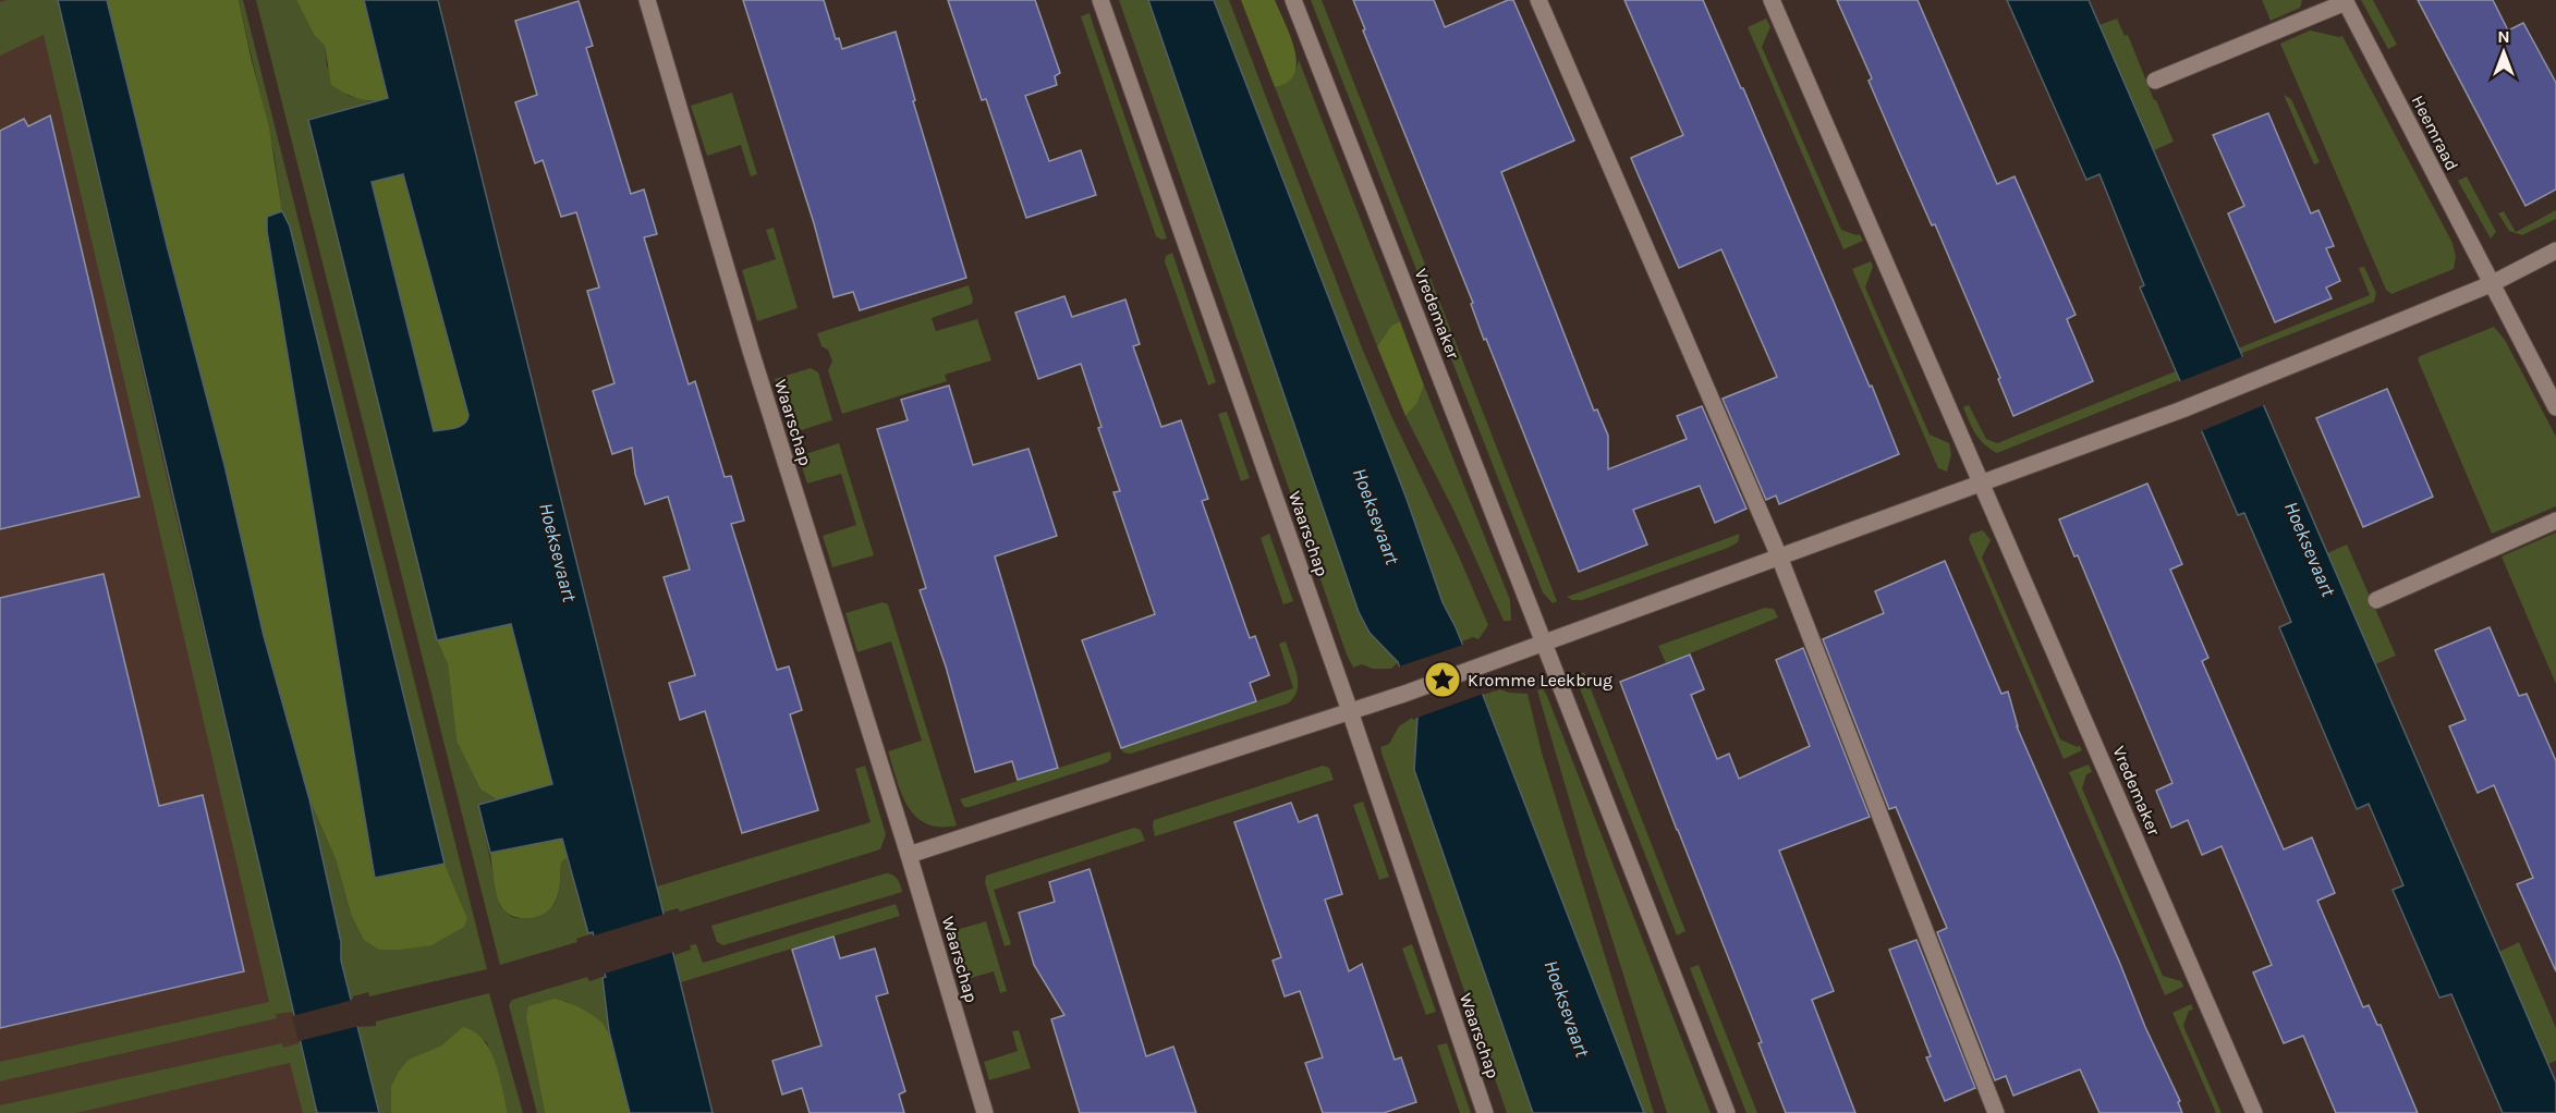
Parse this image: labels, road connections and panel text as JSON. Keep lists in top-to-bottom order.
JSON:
{
  "streets": {
    "street": ["Heemraad", "Vredemaker", "Waarschap"]
  },
  "water": ["Hoeksevaart"],
  "places": {
    "place": ["Kromme Leekbrug"]
  },
  "north": "top"
}
